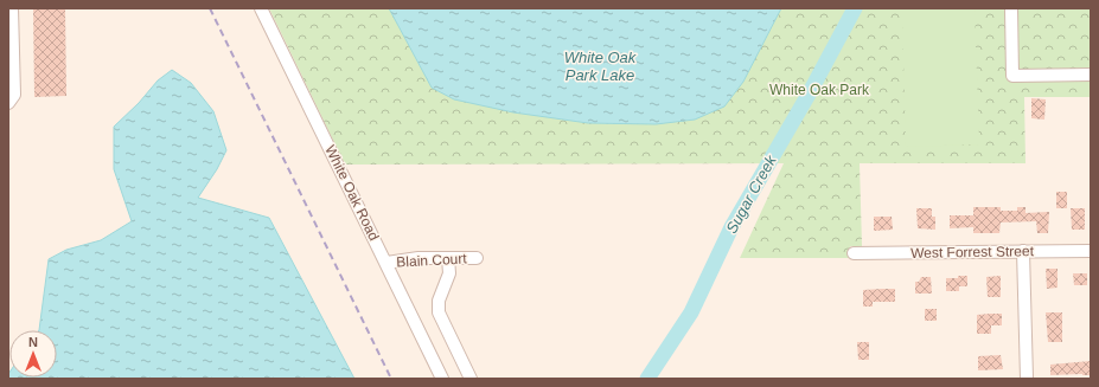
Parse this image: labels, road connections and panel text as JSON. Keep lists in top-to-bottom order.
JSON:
{
  "streets": {
    "street": ["White Oak Road", "West Forrest Street", "Blain Court"]
  },
  "crossings": [
    ["White Oak Road", "Blain Court"]
  ],
  "water": ["White Oak Park Lake", "Sugar Creek"],
  "parks": ["White Oak Park"],
  "north": "top"
}
